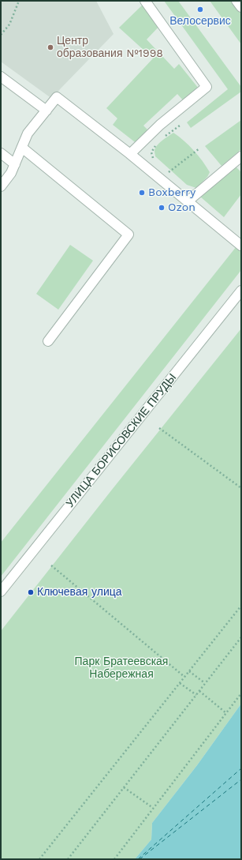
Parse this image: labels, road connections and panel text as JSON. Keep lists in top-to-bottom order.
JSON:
{
  "streets": {
    "street": ["УЛИЦА БОРИСОВСКИЕ ПРУДЫ"]
  },
  "parks": ["Парк Братеевская Набережная"],
  "places": [
    "Велосервис",
    "Центр образования №1998",
    "Boxberry",
    "Ozon",
    "Ключевая улица"
  ]
}
